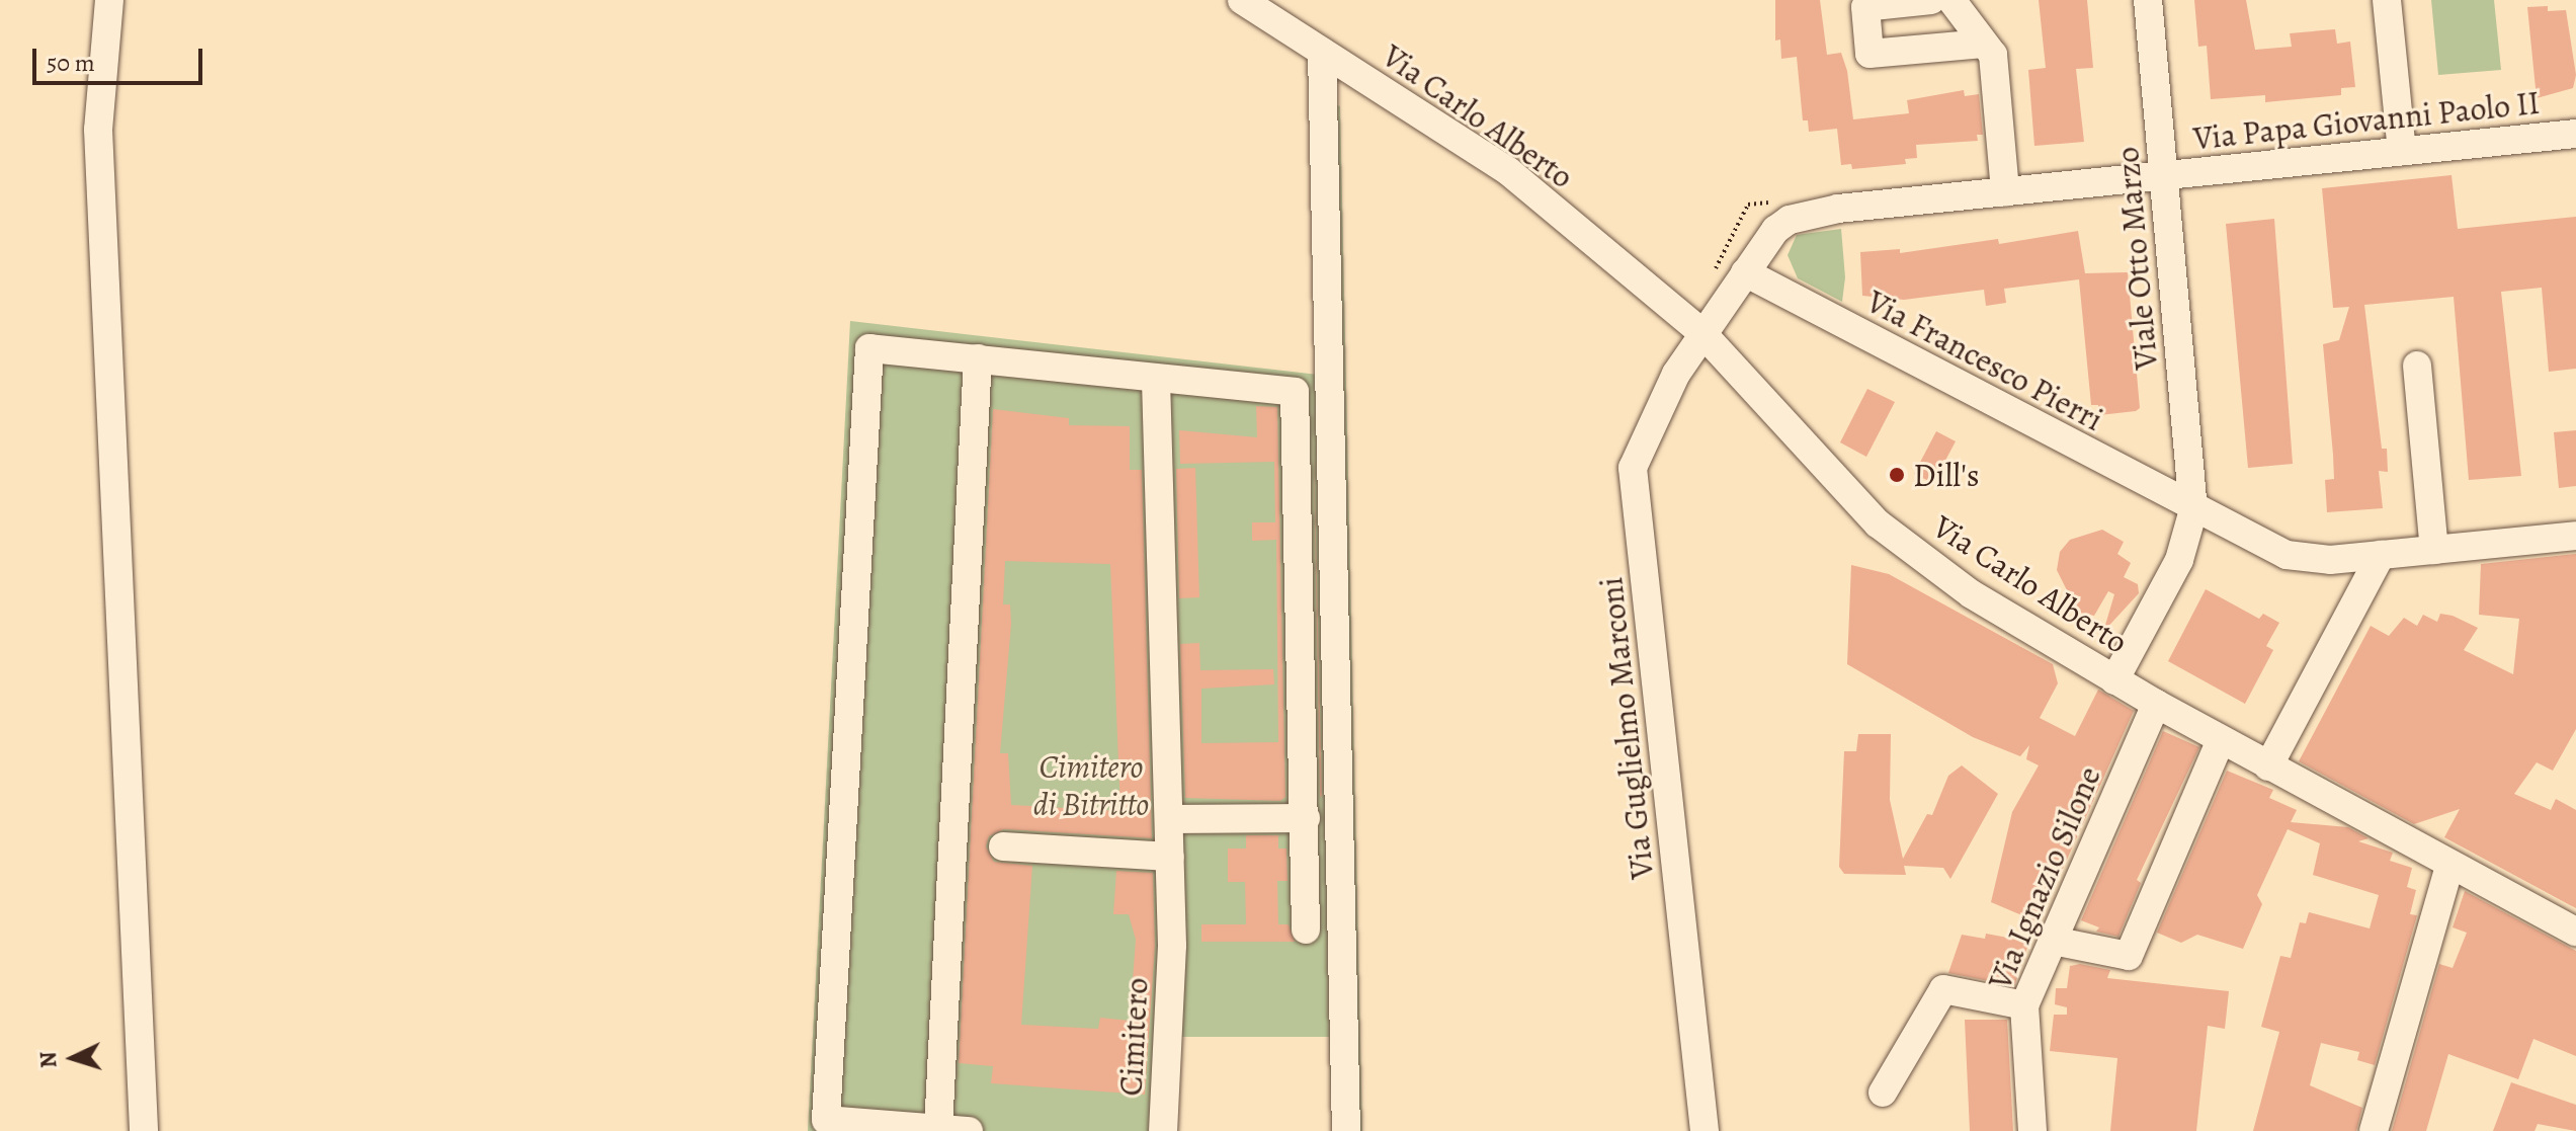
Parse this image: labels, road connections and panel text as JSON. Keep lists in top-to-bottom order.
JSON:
{
  "streets": {
    "street": [
      "Via Carlo Alberto",
      "Via Papa Giovanni Paolo II",
      "Viale Otto Marzo",
      "Via Francesco Pierri",
      "Via Guglielmo Marconi",
      "Via Ignazio Silone",
      "Cimitero"
    ]
  },
  "crossings": [
    ["Via Carlo Alberto", "Via Guglielmo Marconi"],
    ["Via Carlo Alberto", "Via Ignazio Silone"],
    ["Via Papa Giovanni Paolo II", "Viale Otto Marzo"],
    ["Via Papa Giovanni Paolo II", "Via Guglielmo Marconi"],
    ["Viale Otto Marzo", "Via Francesco Pierri"],
    ["Via Francesco Pierri", "Via Guglielmo Marconi"]
  ],
  "parks": ["Cimitero di Bitritto"],
  "places": ["Dill's"],
  "scale_bar": "50 m",
  "north": "left"
}
